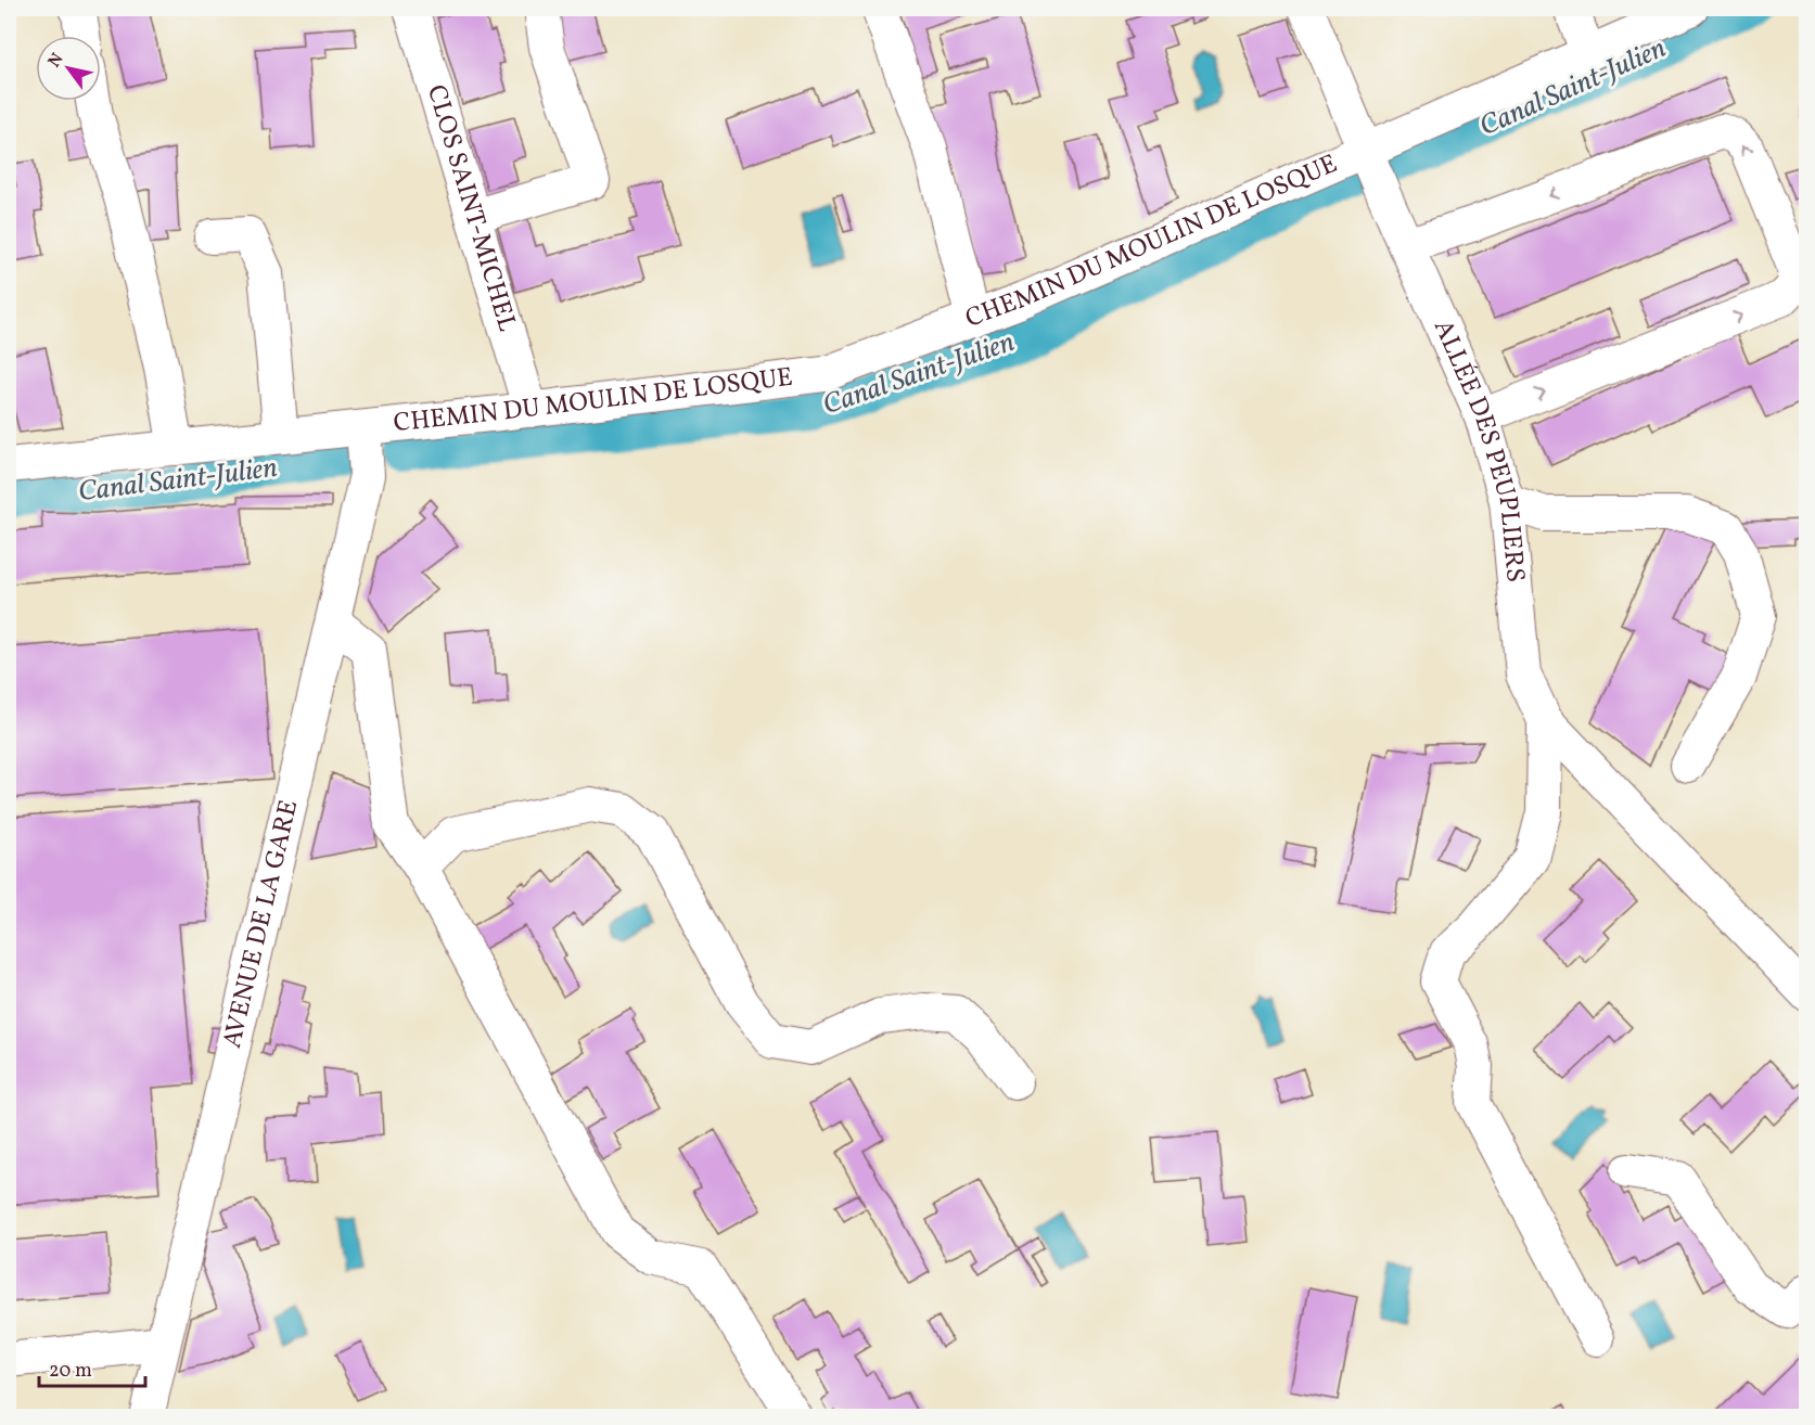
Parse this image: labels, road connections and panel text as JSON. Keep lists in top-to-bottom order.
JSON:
{
  "streets": {
    "street": [
      "CLOS SAINT-MICHEL",
      "CHEMIN DU MOULIN DE LOSQUE",
      "ALLÉE DES PEUPLIERS",
      "AVENUE DE LA GARE"
    ]
  },
  "crossings": [
    ["CLOS SAINT-MICHEL", "CHEMIN DU MOULIN DE LOSQUE"],
    ["CHEMIN DU MOULIN DE LOSQUE", "ALLÉE DES PEUPLIERS"],
    ["CHEMIN DU MOULIN DE LOSQUE", "AVENUE DE LA GARE"]
  ],
  "water": ["Canal Saint-Julien"],
  "scale_bar": "20 m",
  "north": "top left"
}
